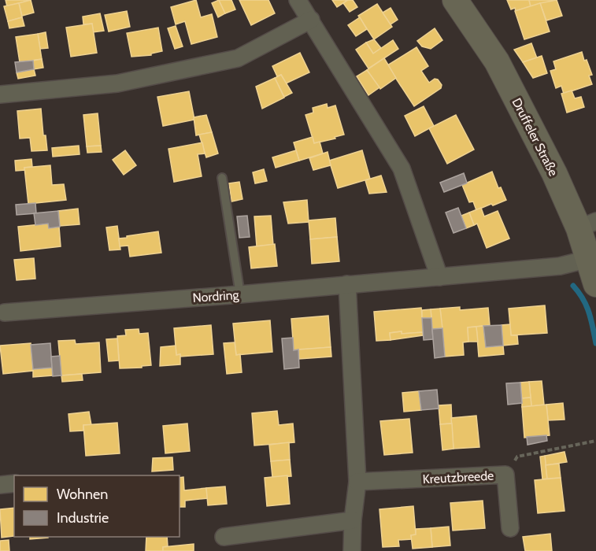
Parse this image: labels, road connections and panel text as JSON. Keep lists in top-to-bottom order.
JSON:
{
  "streets": {
    "street": ["Druffeler Straße", "Nordring", "Kreutzbreede"]
  },
  "crossings": [
    ["Druffeler Straße", "Nordring"]
  ],
  "legend": ["Wohnen", "Industrie"]
}
